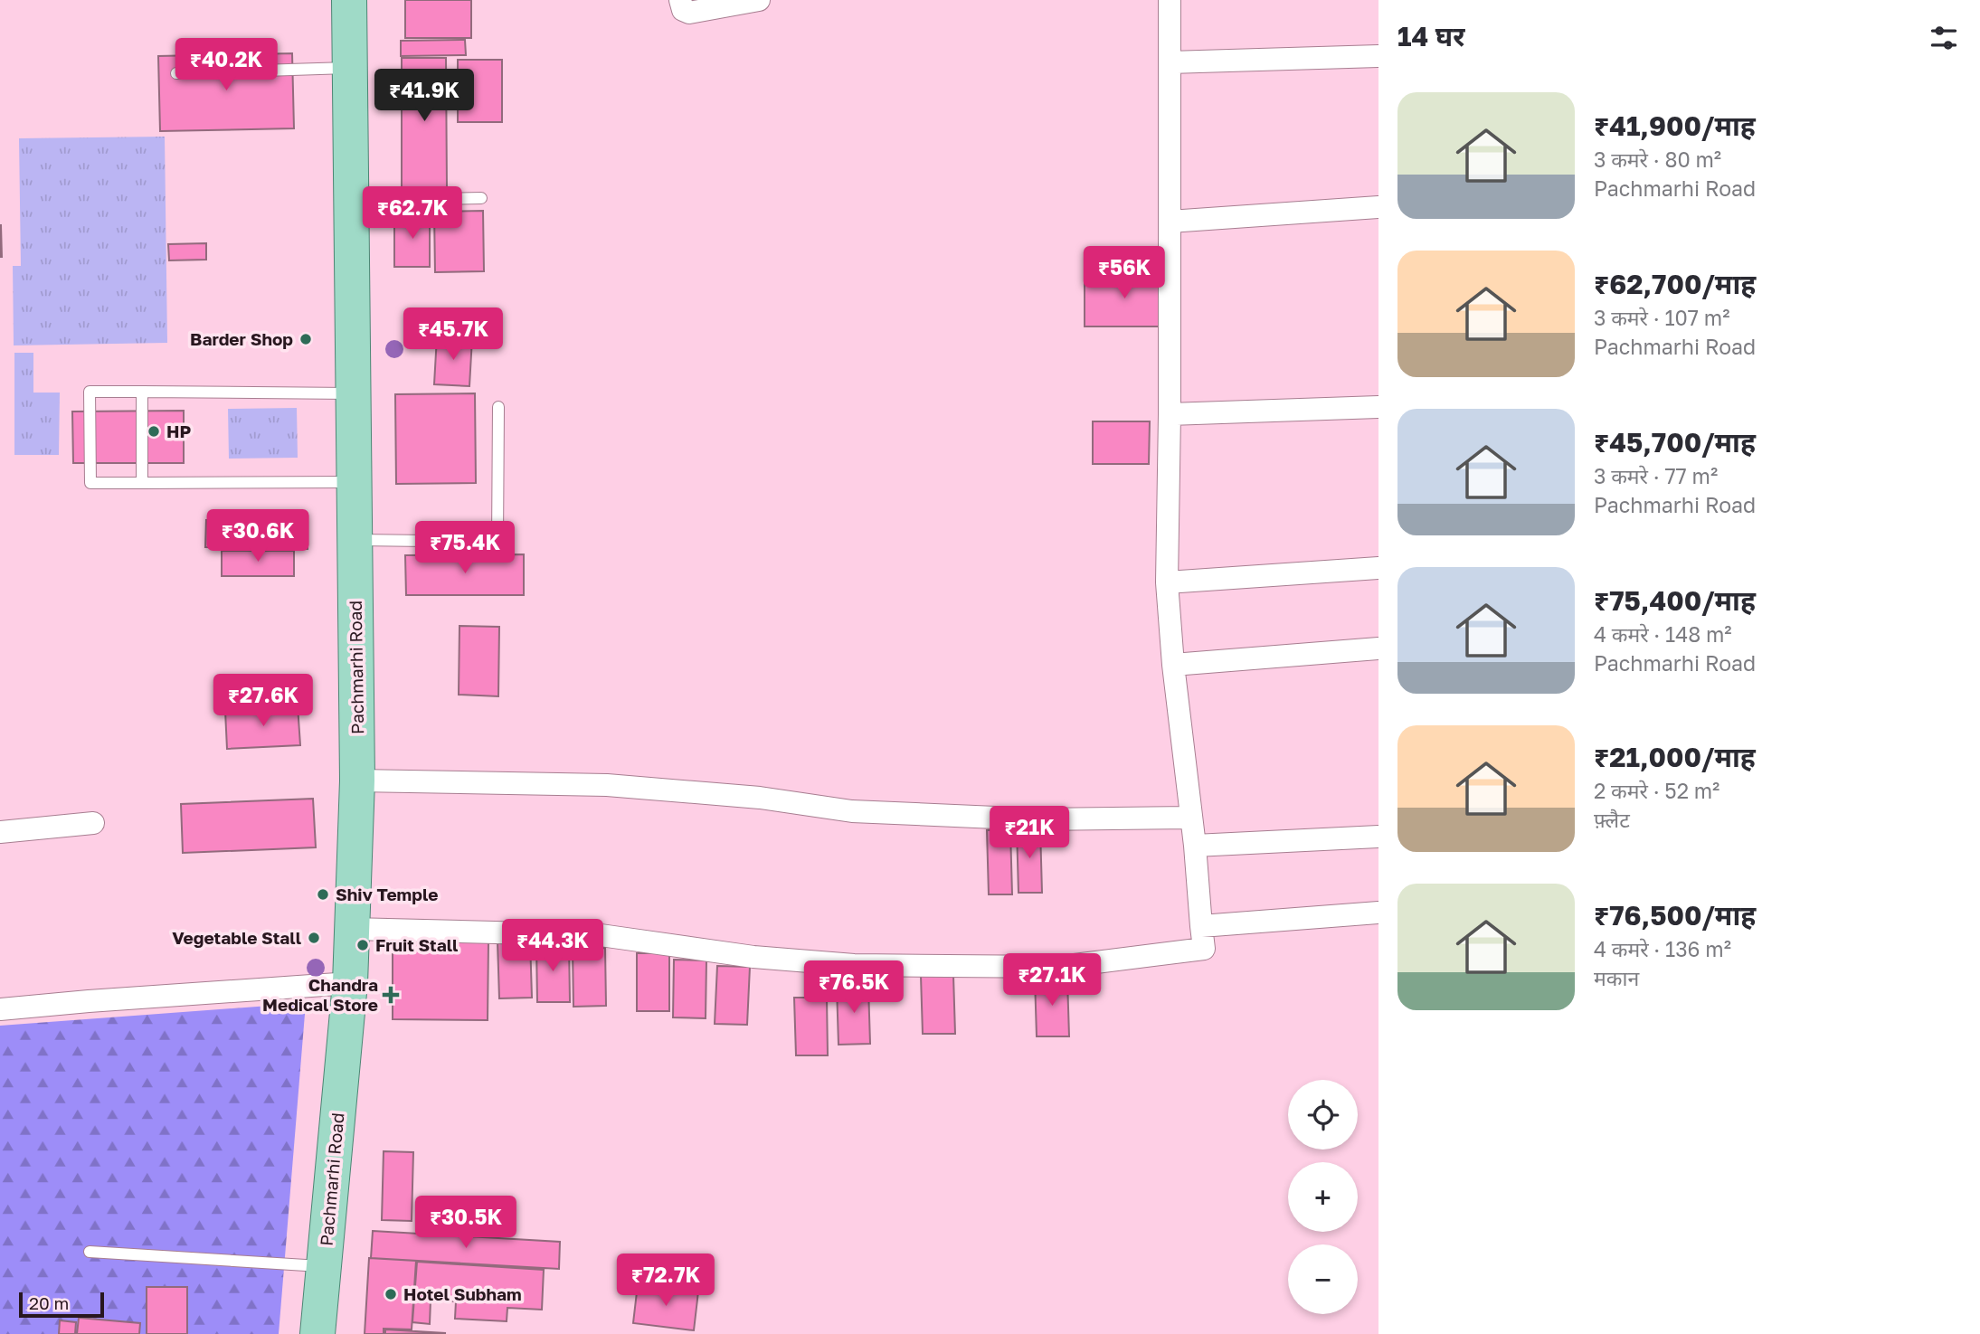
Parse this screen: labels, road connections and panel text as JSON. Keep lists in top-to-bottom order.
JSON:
{
  "streets": {
    "main road": ["Pachmarhi Road"]
  },
  "places": {
    "other": [
      "Barder Shop",
      "HP",
      "Shiv Temple",
      "Vegetable Stall",
      "Fruit Stall",
      "Hotel Subham"
    ],
    "health": ["Chandra Medical Store"]
  },
  "scale_bar": "20 m",
  "page": {
    "heading": "14 घर",
    "price": [
      "₹40.2K",
      "₹41.9K",
      "₹62.7K",
      "₹56K",
      "₹45.7K",
      "₹30.6K",
      "₹75.4K",
      "₹27.6K",
      "₹21K",
      "₹44.3K",
      "₹27.1K",
      "₹76.5K",
      "₹30.5K",
      "₹72.7K"
    ],
    "list": [
      {
        "name": "₹41,900/माह",
        "note": "3 कमरे · 80 m² · Pachmarhi Road"
      },
      {
        "name": "₹62,700/माह",
        "note": "3 कमरे · 107 m² · Pachmarhi Road"
      },
      {
        "name": "₹45,700/माह",
        "note": "3 कमरे · 77 m² · Pachmarhi Road"
      },
      {
        "name": "₹75,400/माह",
        "note": "4 कमरे · 148 m² · Pachmarhi Road"
      },
      {
        "name": "₹21,000/माह",
        "note": "2 कमरे · 52 m² · फ़्लैट"
      },
      {
        "name": "₹76,500/माह",
        "note": "4 कमरे · 136 m² · मकान"
      }
    ],
    "map_buttons": ["+", "−"],
    "scale": "20 m"
  }
}
